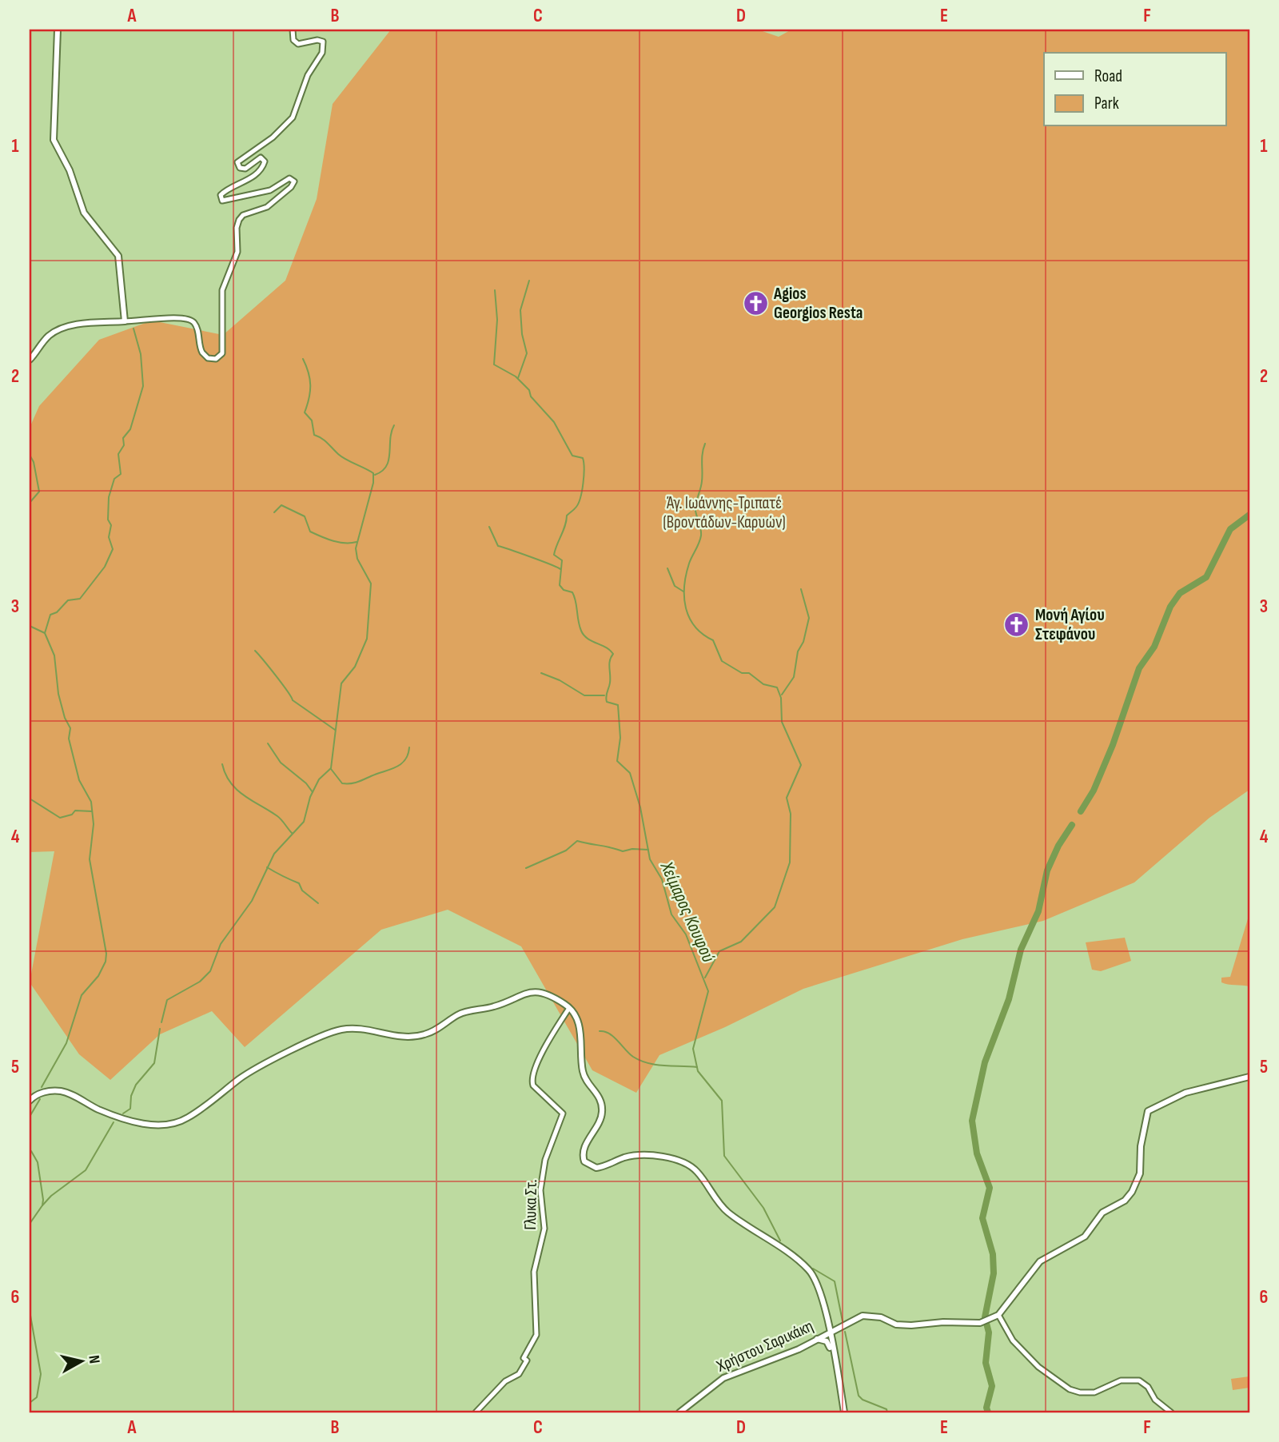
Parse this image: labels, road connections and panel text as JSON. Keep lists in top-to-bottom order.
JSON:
{
  "streets": {
    "main road": ["Χρήστου Σαρικάκη"],
    "street": ["Γλυκα Στ."]
  },
  "water": ["Χείμαρος Κουφού"],
  "parks": ["Άγ. Ιωάννης-Τριπατέ (Βροντάδων-Καρυών)"],
  "places": {
    "church": ["Agios Georgios Resta", "Μονή Αγίου Στεφάνου"]
  },
  "legend": ["Road", "Park"],
  "north": "right",
  "grid": {
    "columns": [
      "A",
      "B",
      "C",
      "D",
      "E",
      "F"
    ],
    "rows": [
      "1",
      "2",
      "3",
      "4",
      "5",
      "6"
    ]
  }
}
